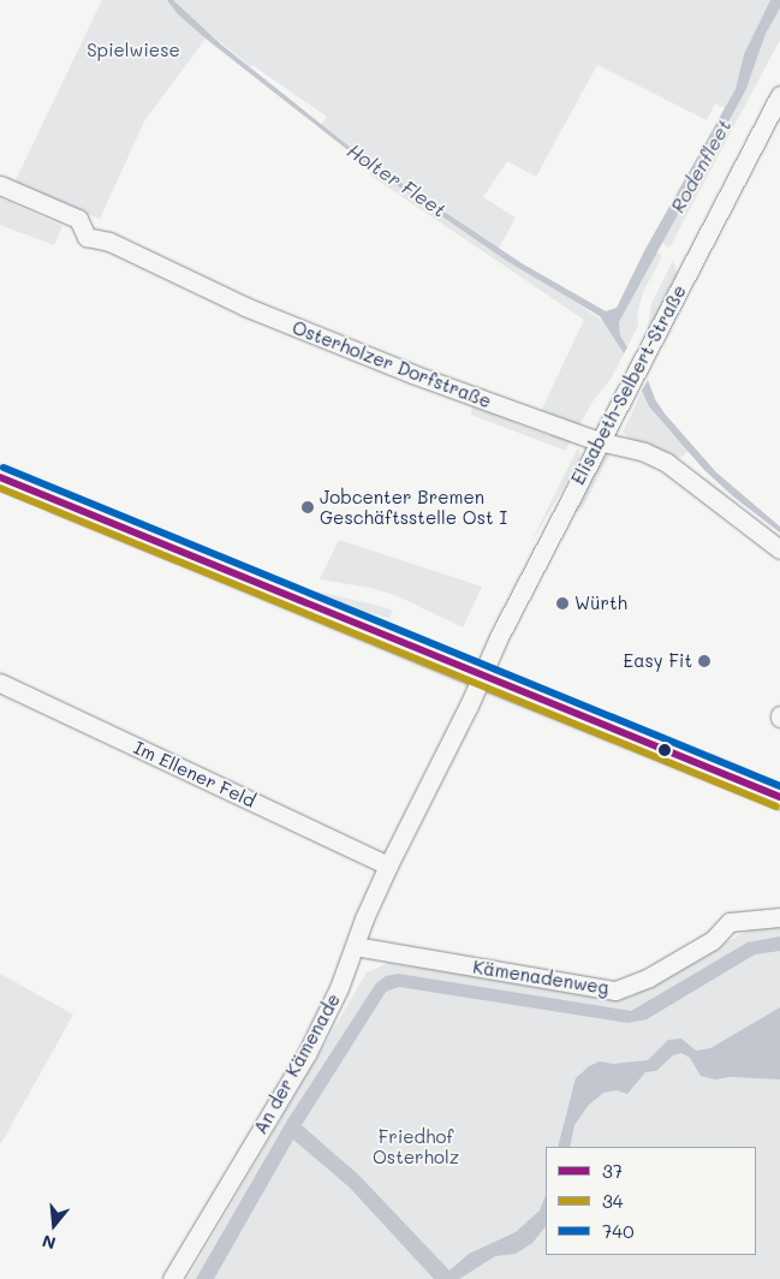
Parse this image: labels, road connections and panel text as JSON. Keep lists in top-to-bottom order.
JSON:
{
  "streets": {
    "street": [
      "Osterholzer Dorfstraße",
      "Elisabeth-Selbert-Straße",
      "Im Ellener Feld",
      "Kämenadenweg",
      "An der Kämenade"
    ]
  },
  "crossings": [
    ["Osterholzer Dorfstraße", "Elisabeth-Selbert-Straße"],
    ["Elisabeth-Selbert-Straße", "An der Kämenade"],
    ["Im Ellener Feld", "An der Kämenade"],
    ["Kämenadenweg", "An der Kämenade"]
  ],
  "water": ["Rodenfleet", "Holter Fleet"],
  "parks": ["Spielwiese", "Friedhof Osterholz"],
  "places": ["Jobcenter Bremen Geschäftsstelle Ost I", "Würth", "Easy Fit"],
  "lines": ["transit line 740", "transit line 37", "transit line 34"],
  "legend": ["37", "34", "740"],
  "north": "bottom"
}
